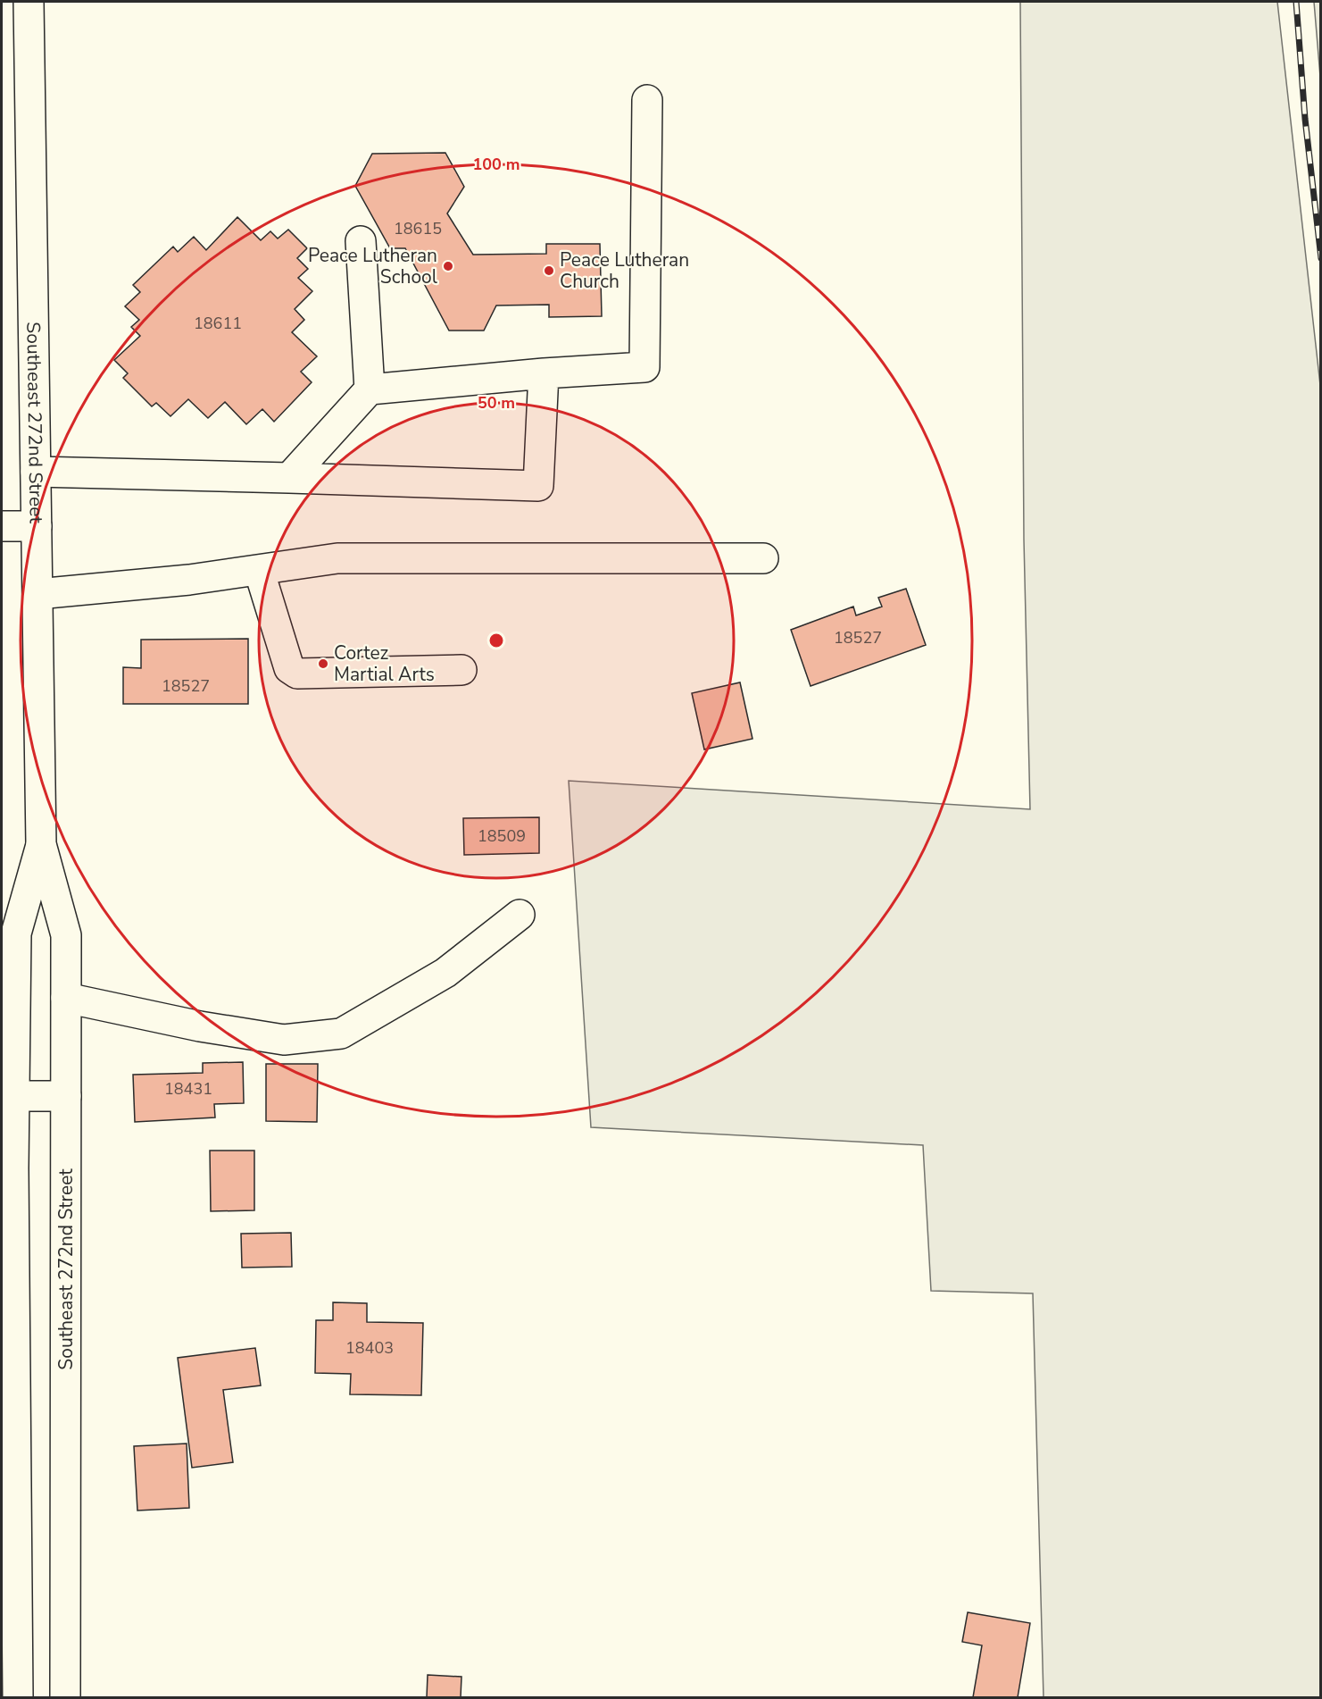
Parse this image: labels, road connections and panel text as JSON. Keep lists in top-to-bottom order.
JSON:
{
  "streets": {
    "main road": ["Southeast 272nd Street"]
  },
  "places": ["Peace Lutheran School", "Peace Lutheran Church", "Cortez Martial Arts"],
  "house_numbers": [
    "18615",
    "18611",
    "18527",
    "18527",
    "18509",
    "18431",
    "18403"
  ],
  "rings": ["100 m", "50 m"]
}
